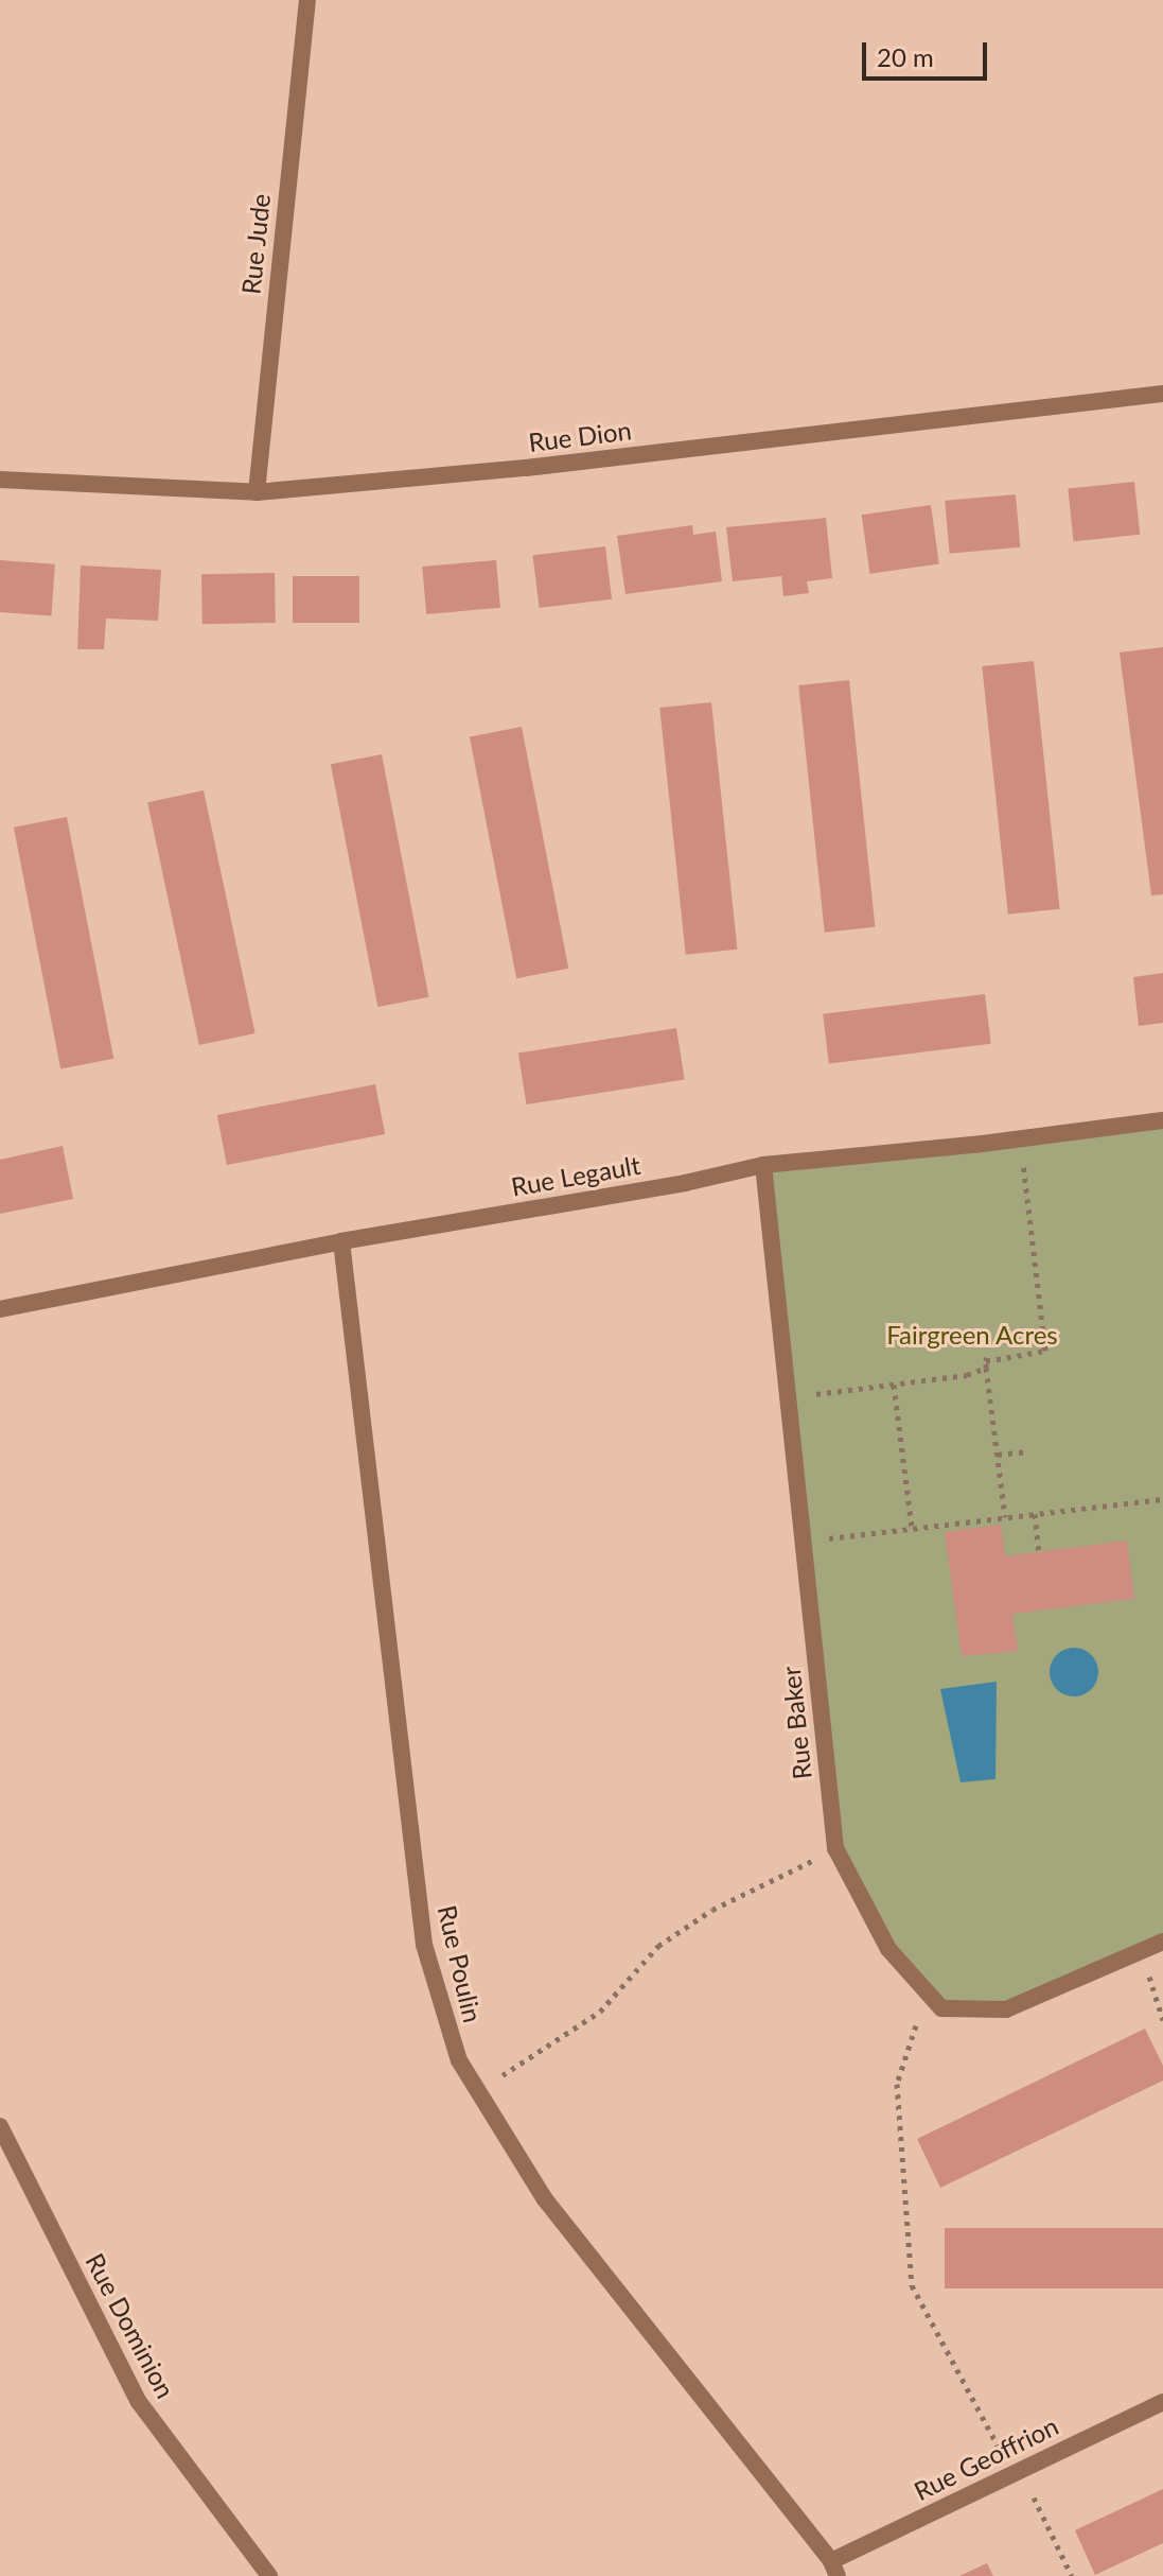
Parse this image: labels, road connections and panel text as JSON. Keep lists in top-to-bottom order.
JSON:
{
  "streets": {
    "street": [
      "Rue Jude",
      "Rue Dion",
      "Rue Legault",
      "Rue Baker",
      "Rue Poulin",
      "Rue Dominion",
      "Rue Geoffrion"
    ]
  },
  "crossings": [
    ["Rue Jude", "Rue Dion"],
    ["Rue Legault", "Rue Baker"],
    ["Rue Legault", "Rue Poulin"],
    ["Rue Poulin", "Rue Geoffrion"]
  ],
  "parks": ["Fairgreen Acres"],
  "scale_bar": "20 m"
}
